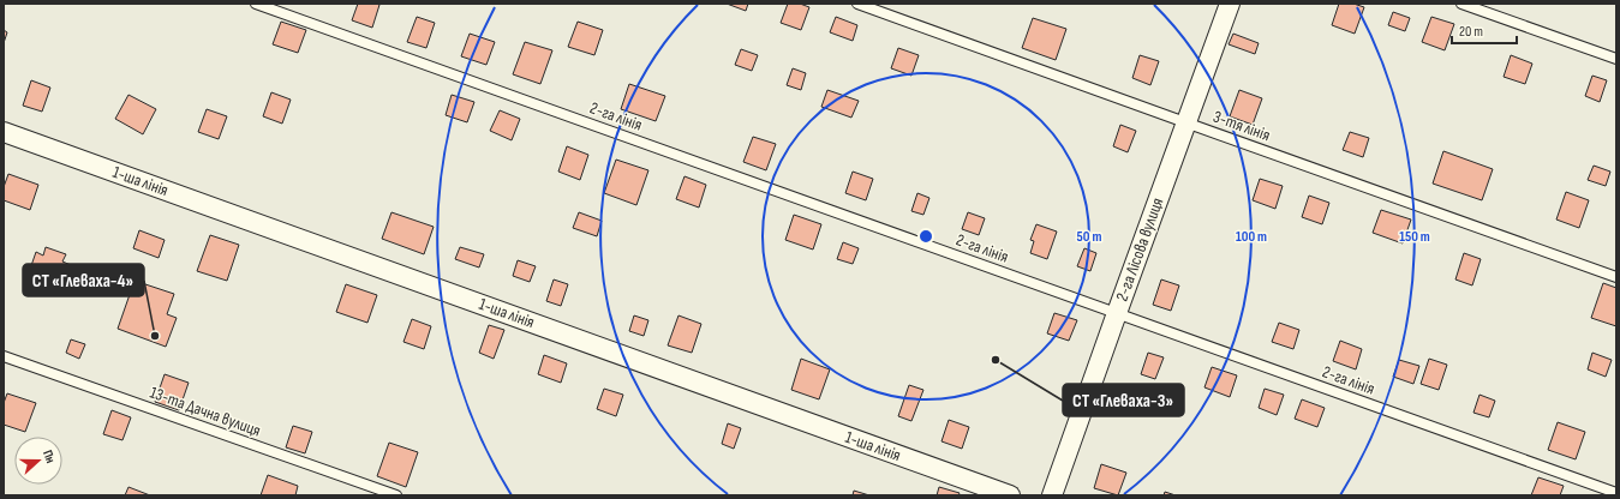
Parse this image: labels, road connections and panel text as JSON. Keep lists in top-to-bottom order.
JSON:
{
  "streets": {
    "street": ["1-ша лінія", "2-га Лісова вулиця"],
    "lane": ["2-га лінія", "3-тя лінія", "13-та Дачна вулиця"]
  },
  "crossings": [
    ["2-га лінія", "2-га Лісова вулиця"],
    ["3-тя лінія", "2-га Лісова вулиця"]
  ],
  "places": ["СТ «Глеваха-4»", "СТ «Глеваха-3»"],
  "scale_bar": "20 m",
  "north": "right",
  "rings": ["50 m", "100 m", "150 m"]
}
